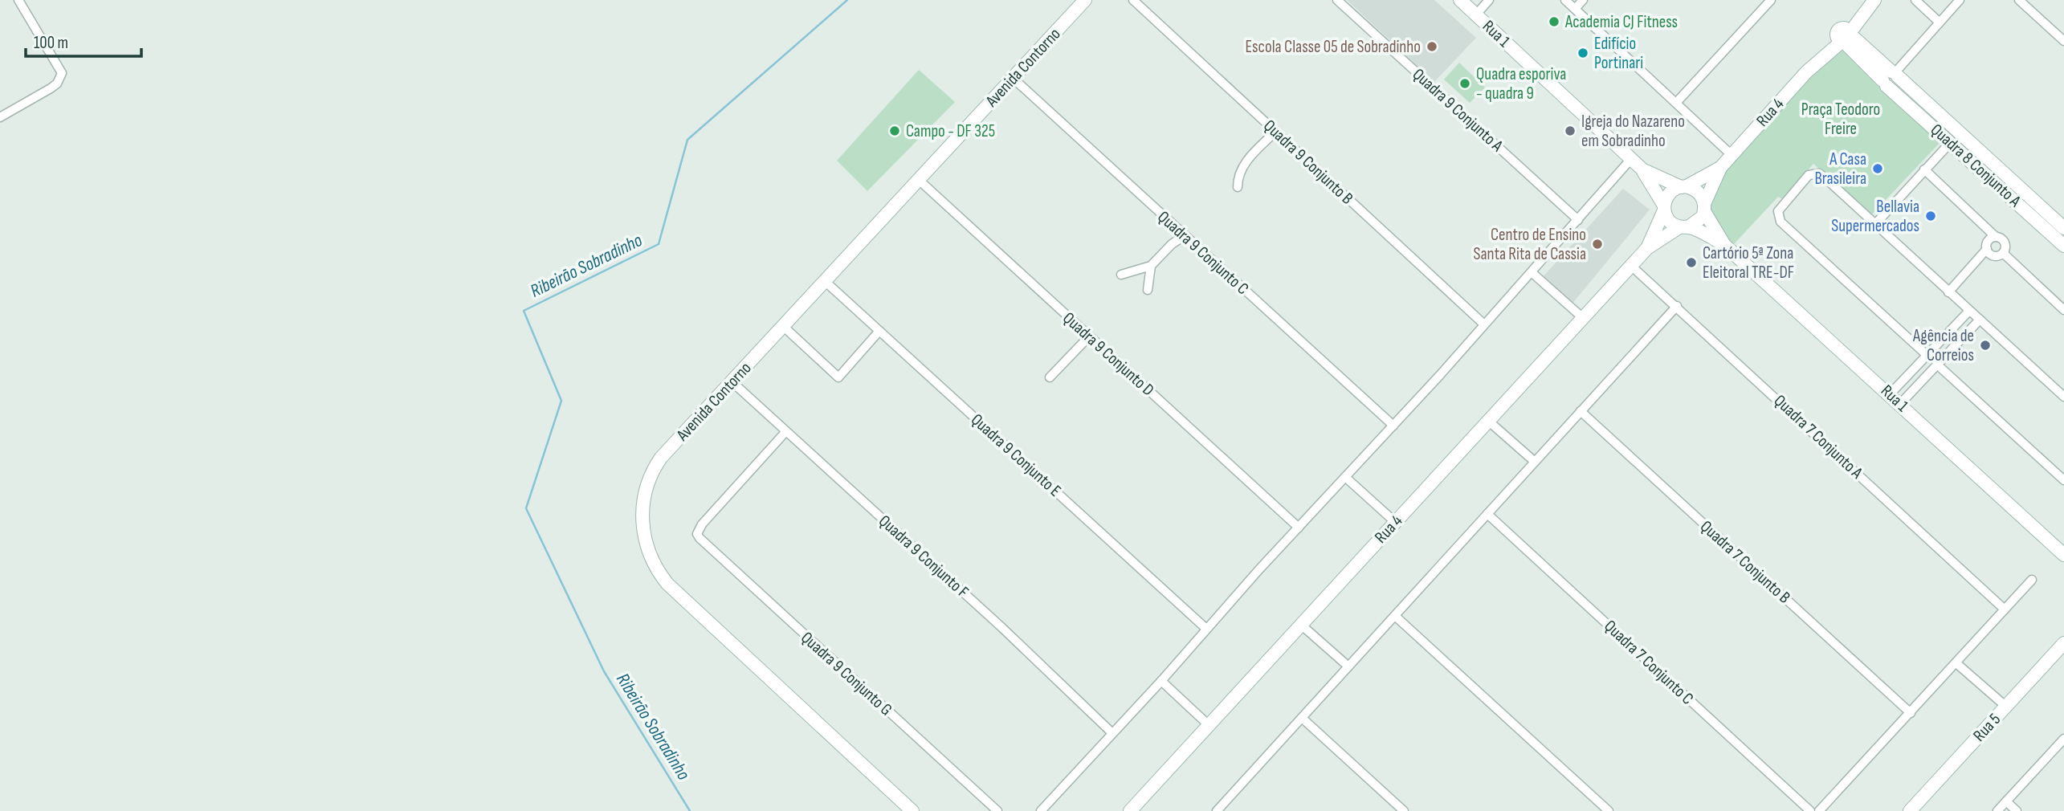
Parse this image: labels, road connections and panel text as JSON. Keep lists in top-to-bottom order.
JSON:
{
  "streets": {
    "street": [
      "Rua 1",
      "Avenida Contorno",
      "Quadra 9 Conjunto A",
      "Rua 4",
      "Quadra 9 Conjunto B",
      "Quadra 8 Conjunto A",
      "Quadra 9 Conjunto C",
      "Quadra 9 Conjunto D",
      "Quadra 7 Conjunto A",
      "Quadra 9 Conjunto E",
      "Quadra 9 Conjunto F",
      "Quadra 7 Conjunto B",
      "Quadra 7 Conjunto C",
      "Quadra 9 Conjunto G",
      "Rua 5"
    ]
  },
  "crossings": [
    ["Avenida Contorno", "Quadra 9 Conjunto C"],
    ["Avenida Contorno", "Quadra 9 Conjunto D"],
    ["Avenida Contorno", "Quadra 9 Conjunto E"],
    ["Avenida Contorno", "Quadra 9 Conjunto F"],
    ["Rua 4", "Quadra 7 Conjunto A"],
    ["Quadra 9 Conjunto F", "Quadra 9 Conjunto G"]
  ],
  "water": ["Ribeirão Sobradinho"],
  "parks": ["Praça Teodoro Freire"],
  "places": [
    "Academia CJ Fitness",
    "Escola Classe 05 de Sobradinho",
    "Edifício Portinari",
    "Quadra esporiva - quadra 9",
    "Campo - DF 325",
    "Igreja do Nazareno em Sobradinho",
    "A Casa Brasileira",
    "Bellavia Supermercados",
    "Centro de Ensino Santa Rita de Cassia",
    "Cartório 5ª Zona Eleitoral TRE-DF",
    "Agência de Correios"
  ],
  "scale_bar": "100 m"
}
